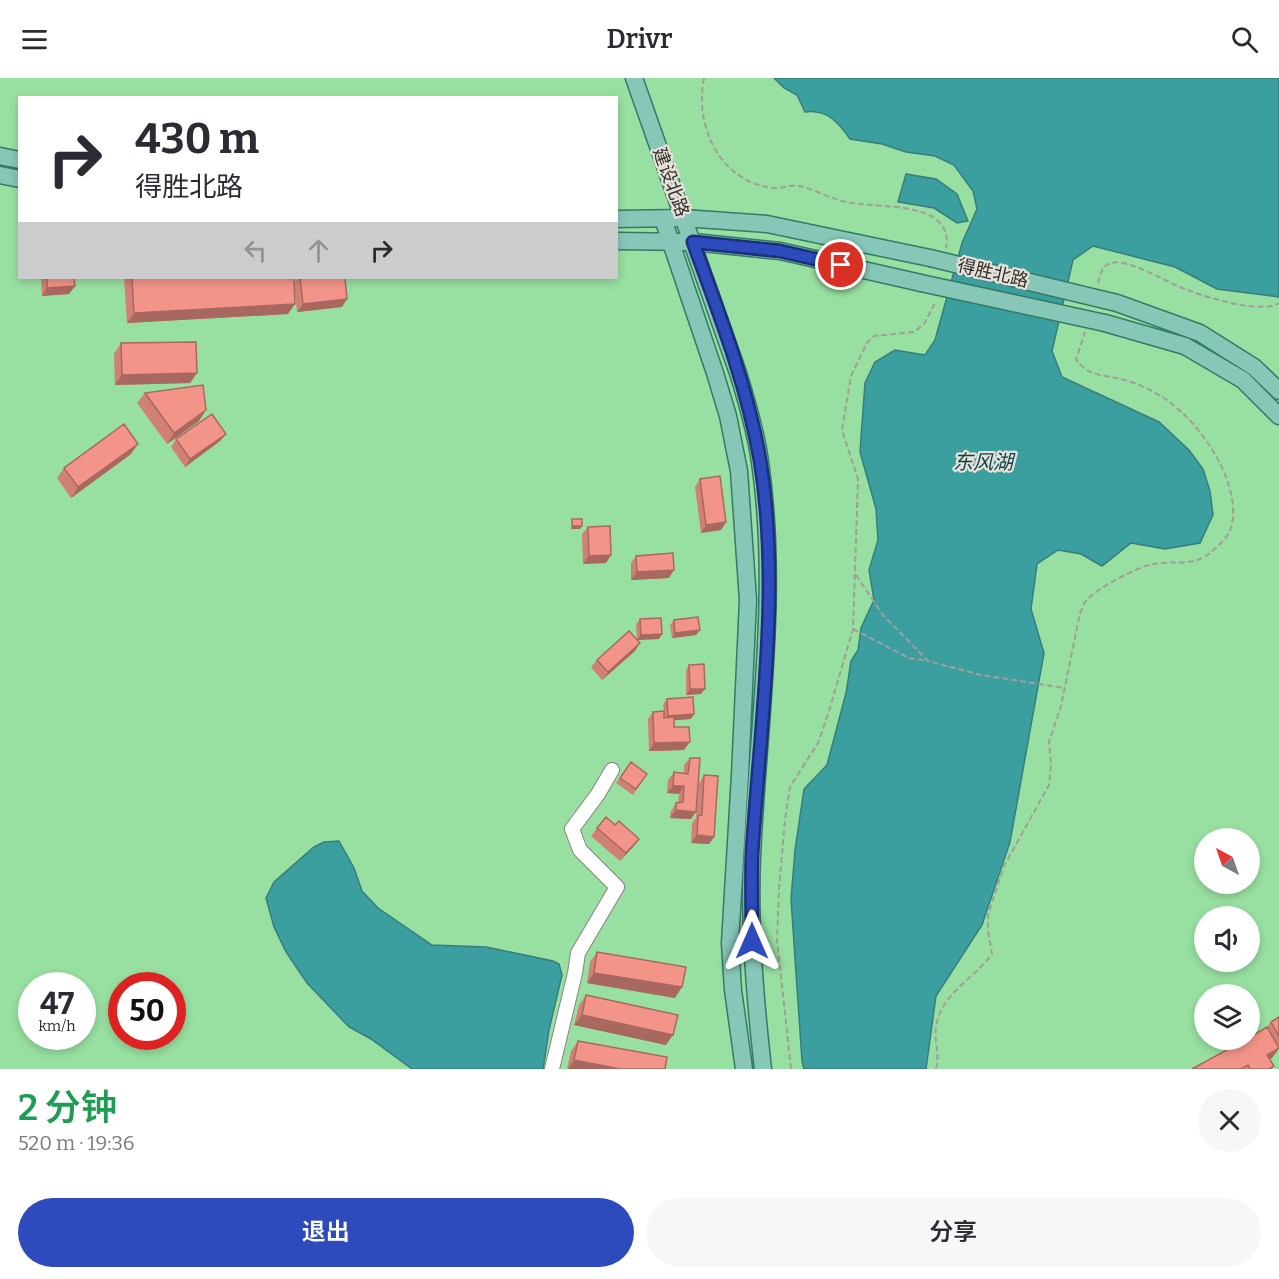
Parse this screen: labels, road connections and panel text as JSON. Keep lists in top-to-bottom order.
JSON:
{
  "streets": {
    "main road": ["建设北路", "得胜北路"]
  },
  "crossings": [
    ["建设北路", "得胜北路"]
  ],
  "water": ["东风湖"],
  "north": "top left",
  "page": {
    "header": "Drivr",
    "turn": ["430 m", "得胜北路"],
    "speed": "47 km/h",
    "limit": "50",
    "heading": ["2 分钟", "520 m · 19:36"],
    "buttons": ["退出", "分享"]
  }
}
